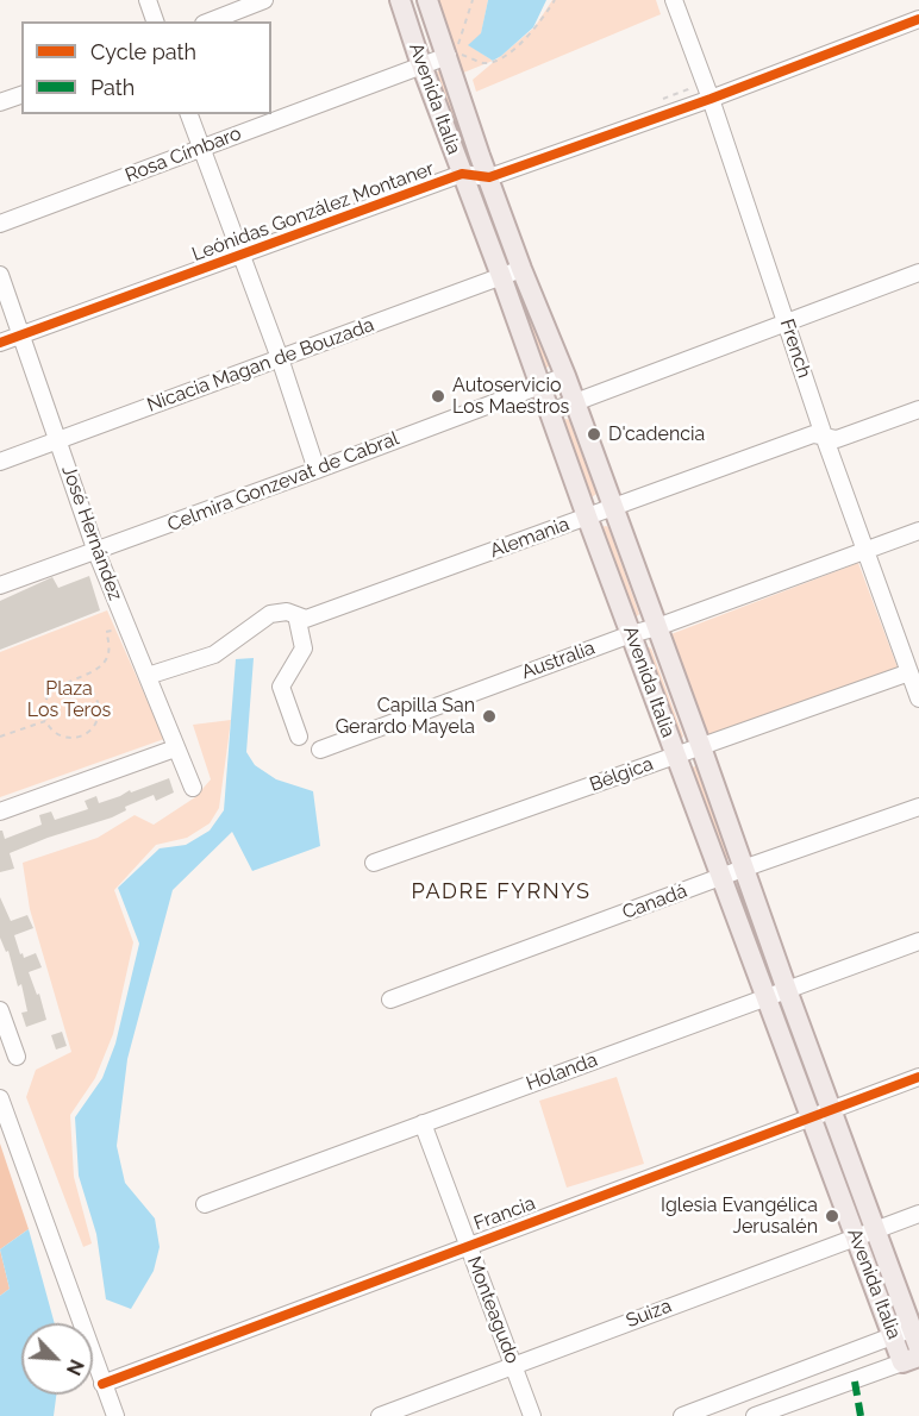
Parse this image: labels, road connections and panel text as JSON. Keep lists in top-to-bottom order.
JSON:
{
  "streets": {
    "main road": ["Avenida Italia"],
    "street": [
      "Rosa Címbaro",
      "Leónidas González Montaner",
      "French",
      "Nicacia Magan de Bouzada",
      "Celmira Gonzevat de Cabral",
      "José Hernández",
      "Alemania",
      "Australia",
      "Bélgica",
      "Canadá",
      "Holanda",
      "Francia",
      "Monteagudo",
      "Suiza"
    ]
  },
  "crossings": [
    ["Avenida Italia", "Rosa Címbaro"],
    ["Avenida Italia", "Leónidas González Montaner"],
    ["Avenida Italia", "Nicacia Magan de Bouzada"],
    ["Avenida Italia", "Celmira Gonzevat de Cabral"],
    ["Avenida Italia", "Alemania"],
    ["Avenida Italia", "Australia"],
    ["Avenida Italia", "Bélgica"],
    ["Avenida Italia", "Canadá"],
    ["Avenida Italia", "Holanda"],
    ["Avenida Italia", "Francia"],
    ["Avenida Italia", "Suiza"],
    ["Leónidas González Montaner", "French"],
    ["Leónidas González Montaner", "José Hernández"],
    ["French", "Alemania"],
    ["French", "Australia"],
    ["French", "Bélgica"],
    ["Nicacia Magan de Bouzada", "José Hernández"],
    ["Celmira Gonzevat de Cabral", "José Hernández"],
    ["José Hernández", "Alemania"],
    ["Holanda", "Monteagudo"],
    ["Francia", "Monteagudo"],
    ["Monteagudo", "Suiza"]
  ],
  "districts": ["PADRE FYRNYS"],
  "parks": ["Plaza Los Teros"],
  "places": [
    "Autoservicio Los Maestros",
    "D'cadencia",
    "Capilla San Gerardo Mayela",
    "Iglesia Evangélica Jerusalén"
  ],
  "legend": ["Cycle path", "Path"],
  "north": "bottom right"
}
